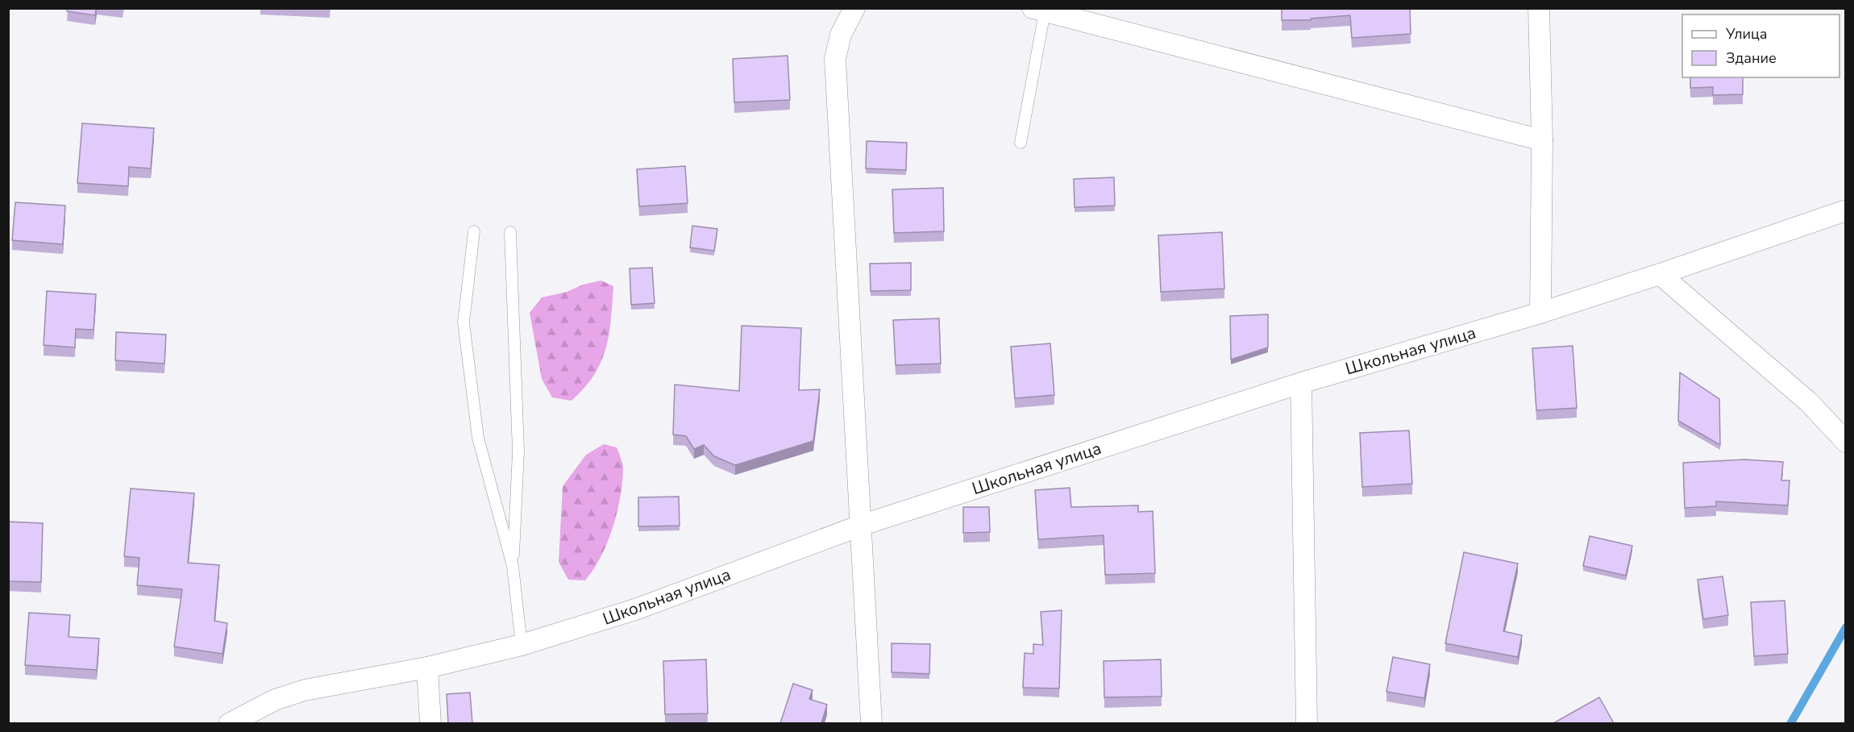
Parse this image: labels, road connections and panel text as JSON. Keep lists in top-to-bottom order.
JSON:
{
  "streets": {
    "street": ["Школьная улица"]
  },
  "legend": ["Улица", "Здание"]
}
